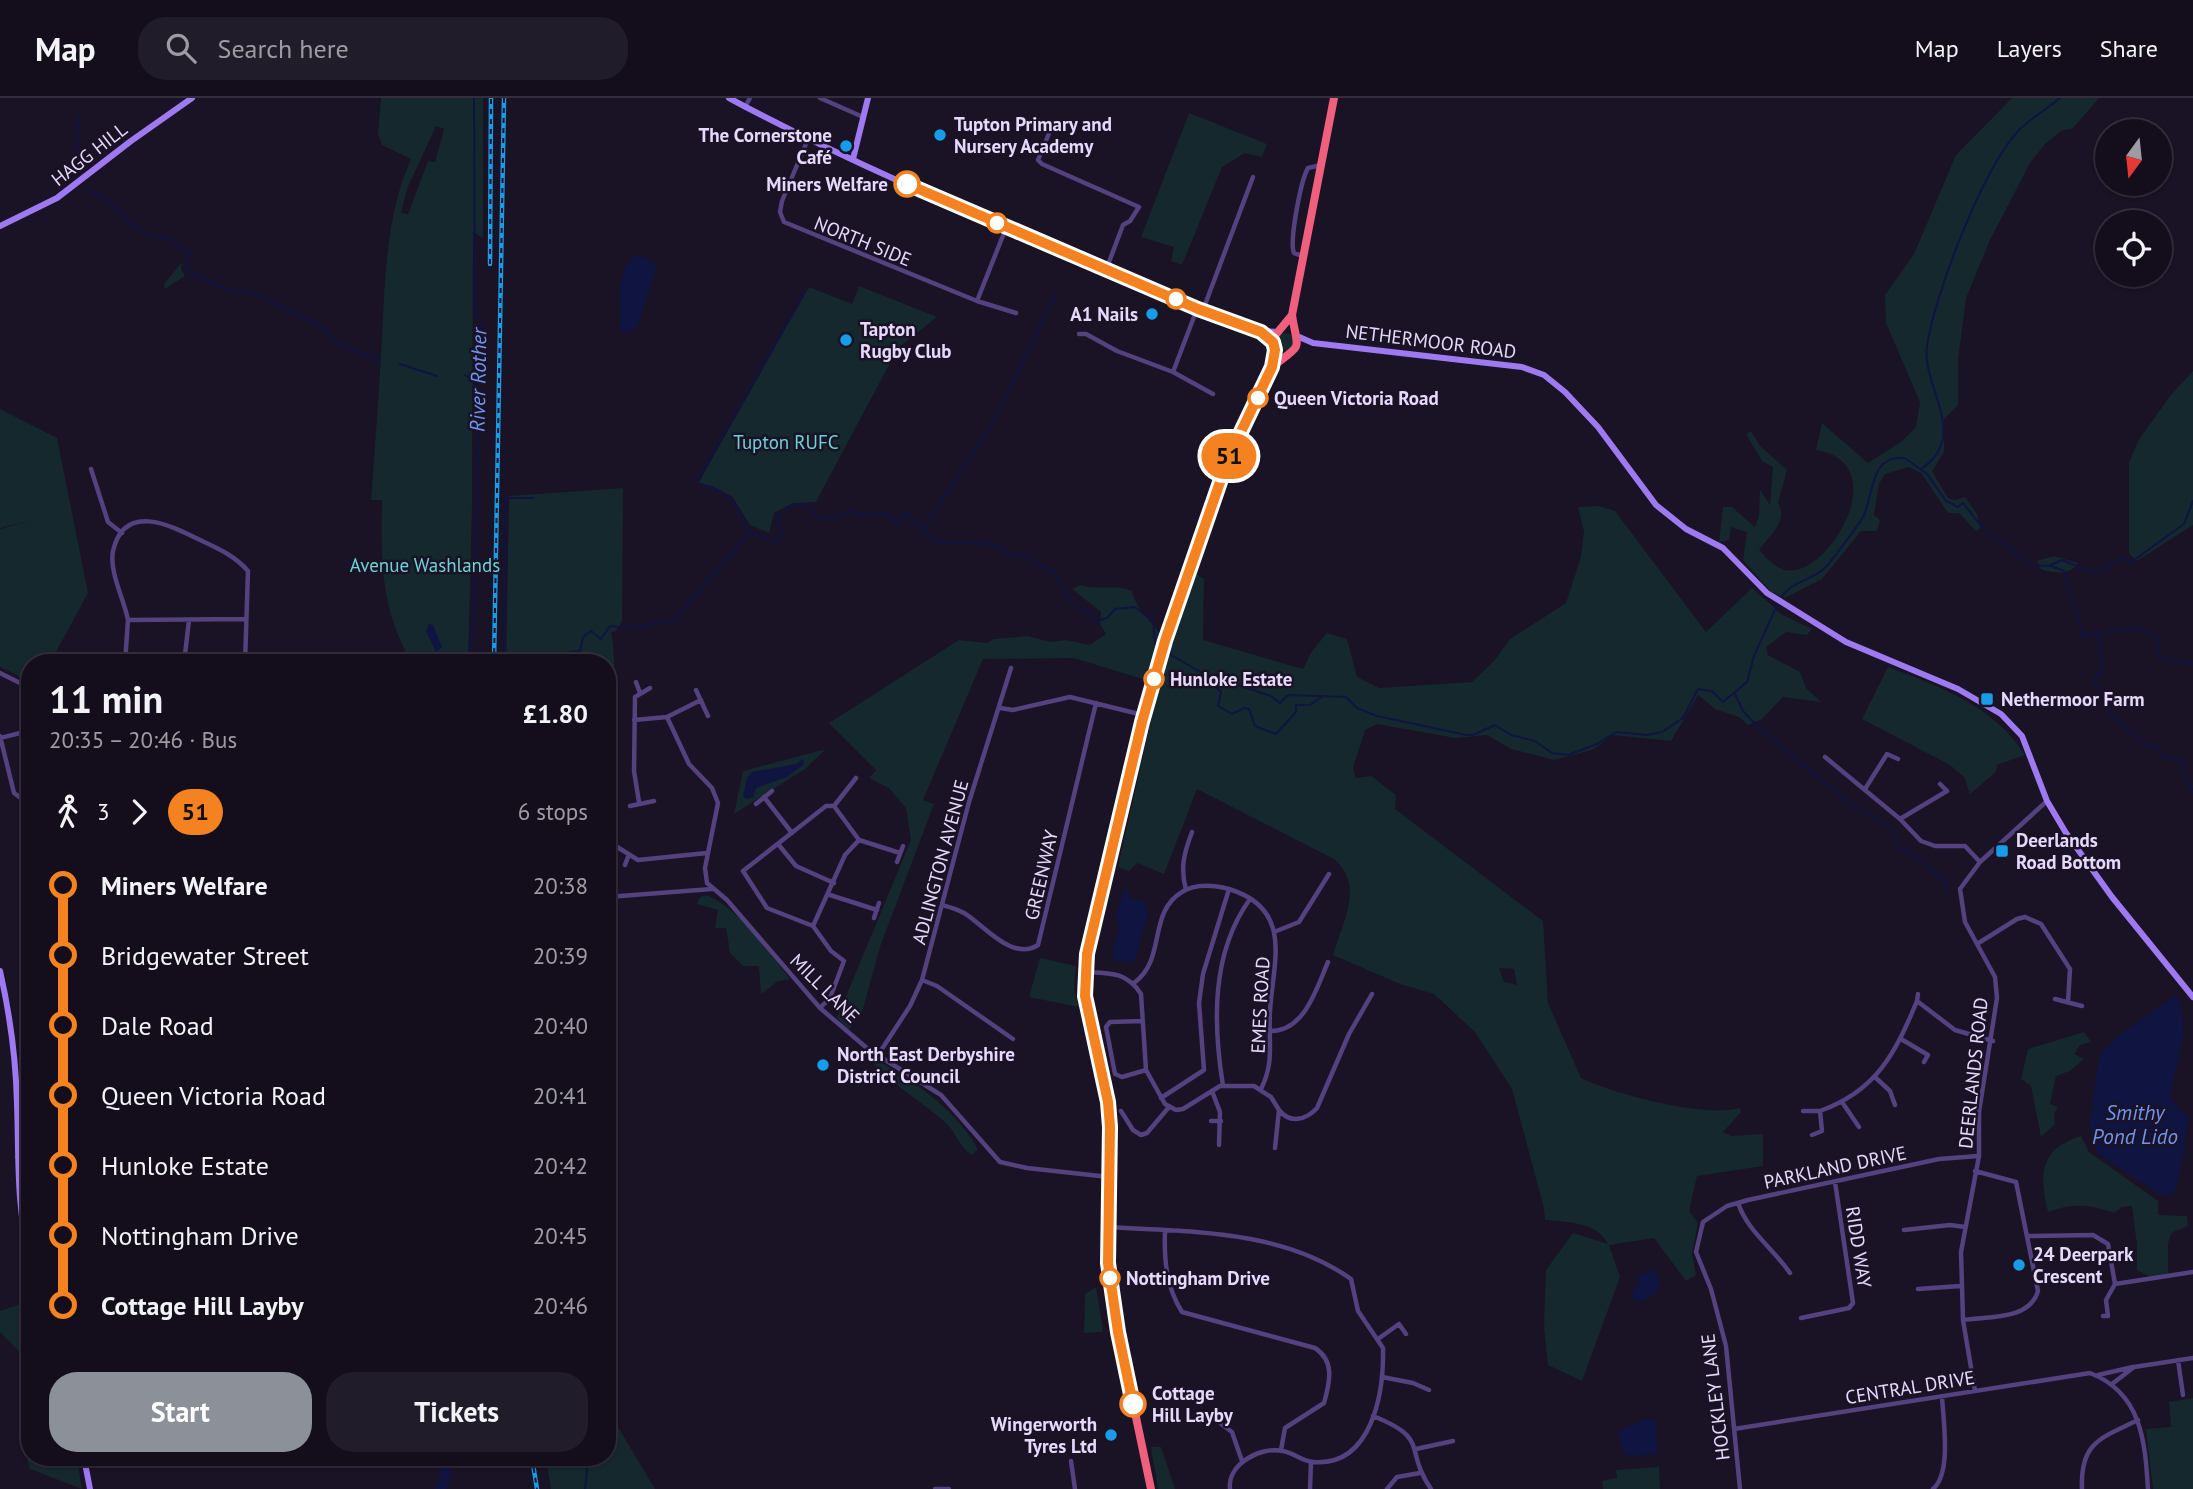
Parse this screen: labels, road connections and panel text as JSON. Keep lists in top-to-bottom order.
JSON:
{
  "streets": {
    "street": [
      "HAGG HILL",
      "NORTH SIDE",
      "NETHERMOOR ROAD",
      "ADLINGTON AVENUE",
      "GREENWAY",
      "MILL LANE",
      "EMES ROAD",
      "DEERLANDS ROAD",
      "PARKLAND DRIVE",
      "RIDD WAY",
      "CENTRAL DRIVE",
      "HOCKLEY LANE"
    ]
  },
  "crossings": [
    ["NETHERMOOR ROAD", "DEERLANDS ROAD"],
    ["ADLINGTON AVENUE", "GREENWAY"],
    ["ADLINGTON AVENUE", "MILL LANE"],
    ["DEERLANDS ROAD", "PARKLAND DRIVE"],
    ["DEERLANDS ROAD", "CENTRAL DRIVE"],
    ["PARKLAND DRIVE", "RIDD WAY"],
    ["PARKLAND DRIVE", "HOCKLEY LANE"],
    ["CENTRAL DRIVE", "HOCKLEY LANE"]
  ],
  "water": ["River Rother", "Smithy Pond Lido"],
  "parks": ["Tupton RUFC", "Avenue Washlands"],
  "places": {
    "other": [
      "Tupton Primary and Nursery Academy",
      "The Cornerstone Café",
      "Miners Welfare",
      "A1 Nails",
      "Tapton Rugby Club",
      "Queen Victoria Road",
      "Hunloke Estate",
      "North East Derbyshire District Council",
      "24 Deerpark Crescent",
      "Nottingham Drive",
      "Cottage Hill Layby",
      "Wingerworth Tyres Ltd"
    ],
    "transit": ["Nethermoor Farm", "Deerlands Road Bottom"]
  },
  "lines": ["bus line 51"],
  "north": "bottom",
  "page": {
    "header": "Map",
    "search": "Search here",
    "nav": ["Map", "Layers", "Share"],
    "on_map": "51",
    "heading": ["11 min", "20:35 – 20:46 · Bus", "£1.80"],
    "legs": ["3", "51", "6 stops"],
    "list": [
      {
        "name": "Miners Welfare",
        "value": "20:38"
      },
      {
        "name": "Bridgewater Street",
        "value": "20:39"
      },
      {
        "name": "Dale Road",
        "value": "20:40"
      },
      {
        "name": "Queen Victoria Road",
        "value": "20:41"
      },
      {
        "name": "Hunloke Estate",
        "value": "20:42"
      },
      {
        "name": "Nottingham Drive",
        "value": "20:45"
      },
      {
        "name": "Cottage Hill Layby",
        "value": "20:46"
      }
    ],
    "buttons": ["Start", "Tickets"]
  }
}
